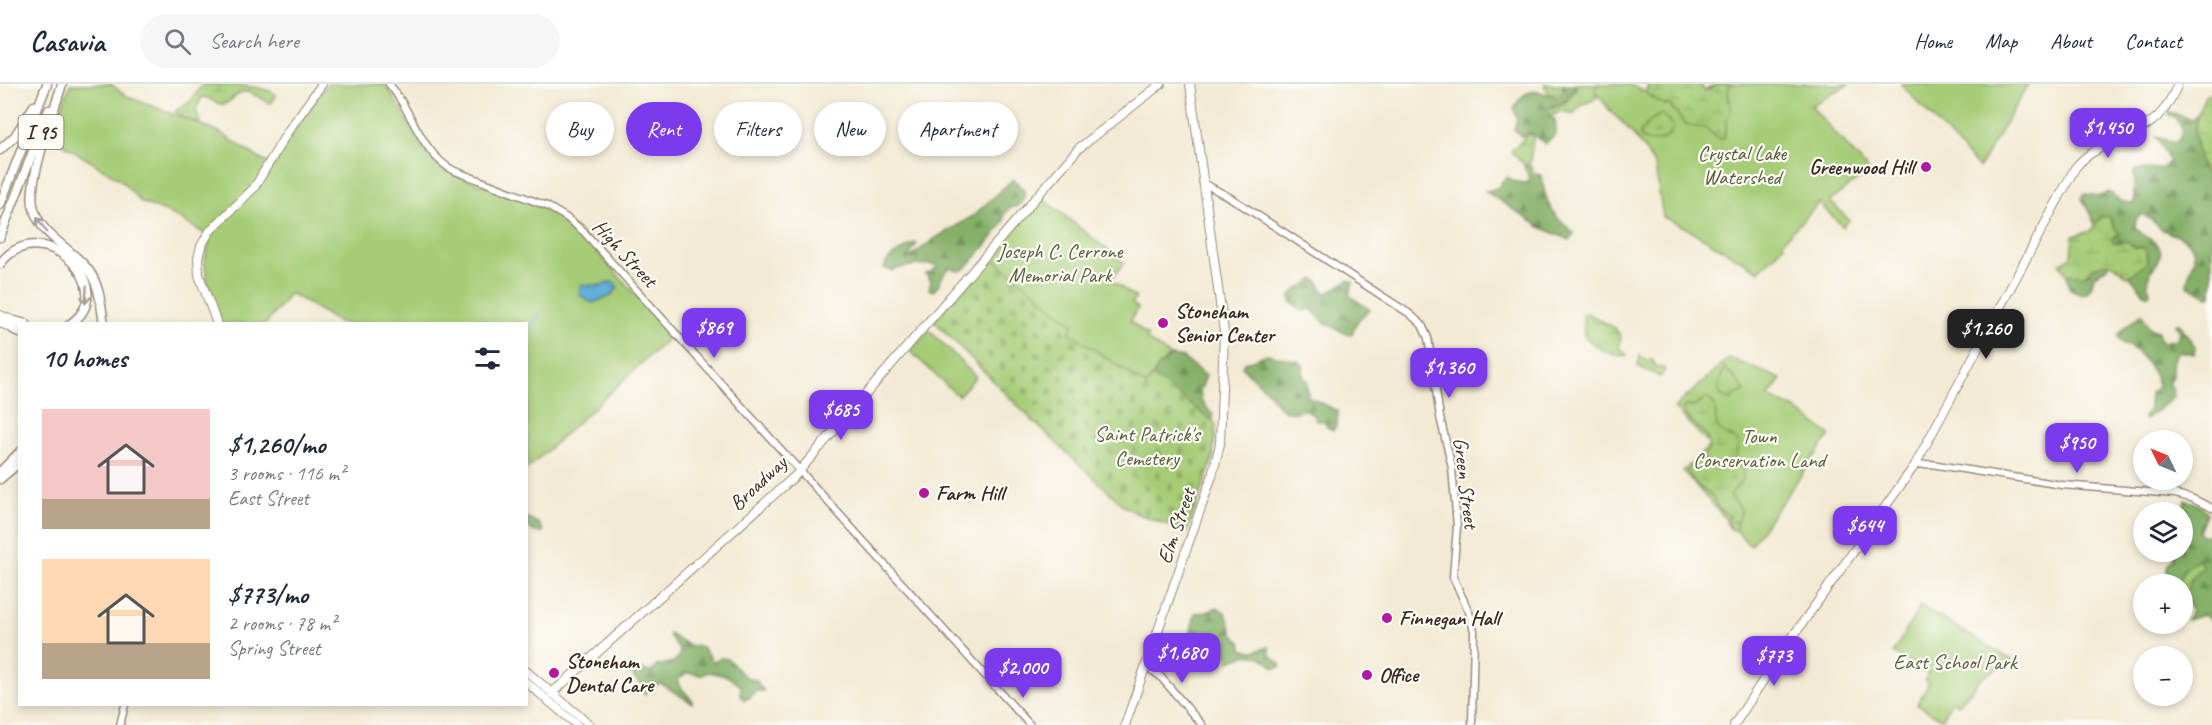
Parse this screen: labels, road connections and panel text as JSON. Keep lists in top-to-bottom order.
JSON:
{
  "streets": {
    "highway": ["I 95"],
    "main road": ["Broadway", "Elm Street"],
    "street": ["High Street", "Green Street"]
  },
  "crossings": [
    ["High Street", "Broadway"],
    ["Green Street", "Elm Street"]
  ],
  "parks": [
    "Crystal Lake Watershed",
    "Joseph C. Cerrone Memorial Park",
    "Saint Patrick's Cemetery",
    "Town Conservation Land",
    "East School Park"
  ],
  "places": [
    "Greenwood Hill",
    "Stoneham Senior Center",
    "Farm Hill",
    "Finnegan Hall",
    "Stoneham Dental Care",
    "Office"
  ],
  "north": "top left",
  "page": {
    "header": "Casavia",
    "search": "Search here",
    "nav": [
      "Home",
      "Map",
      "About",
      "Contact"
    ],
    "chip": [
      "Buy",
      "Rent",
      "Filters",
      "New",
      "Apartment"
    ],
    "price": [
      "$1,450",
      "$869",
      "$1,260",
      "$1,360",
      "$685",
      "$950",
      "$644",
      "$1,680",
      "$773",
      "$2,000"
    ],
    "heading": "10 homes",
    "list": [
      {
        "name": "$1,260/mo",
        "note": "3 rooms · 116 m² · East Street"
      },
      {
        "name": "$773/mo",
        "note": "2 rooms · 78 m² · Spring Street"
      }
    ],
    "map_buttons": ["+", "−"]
  }
}
